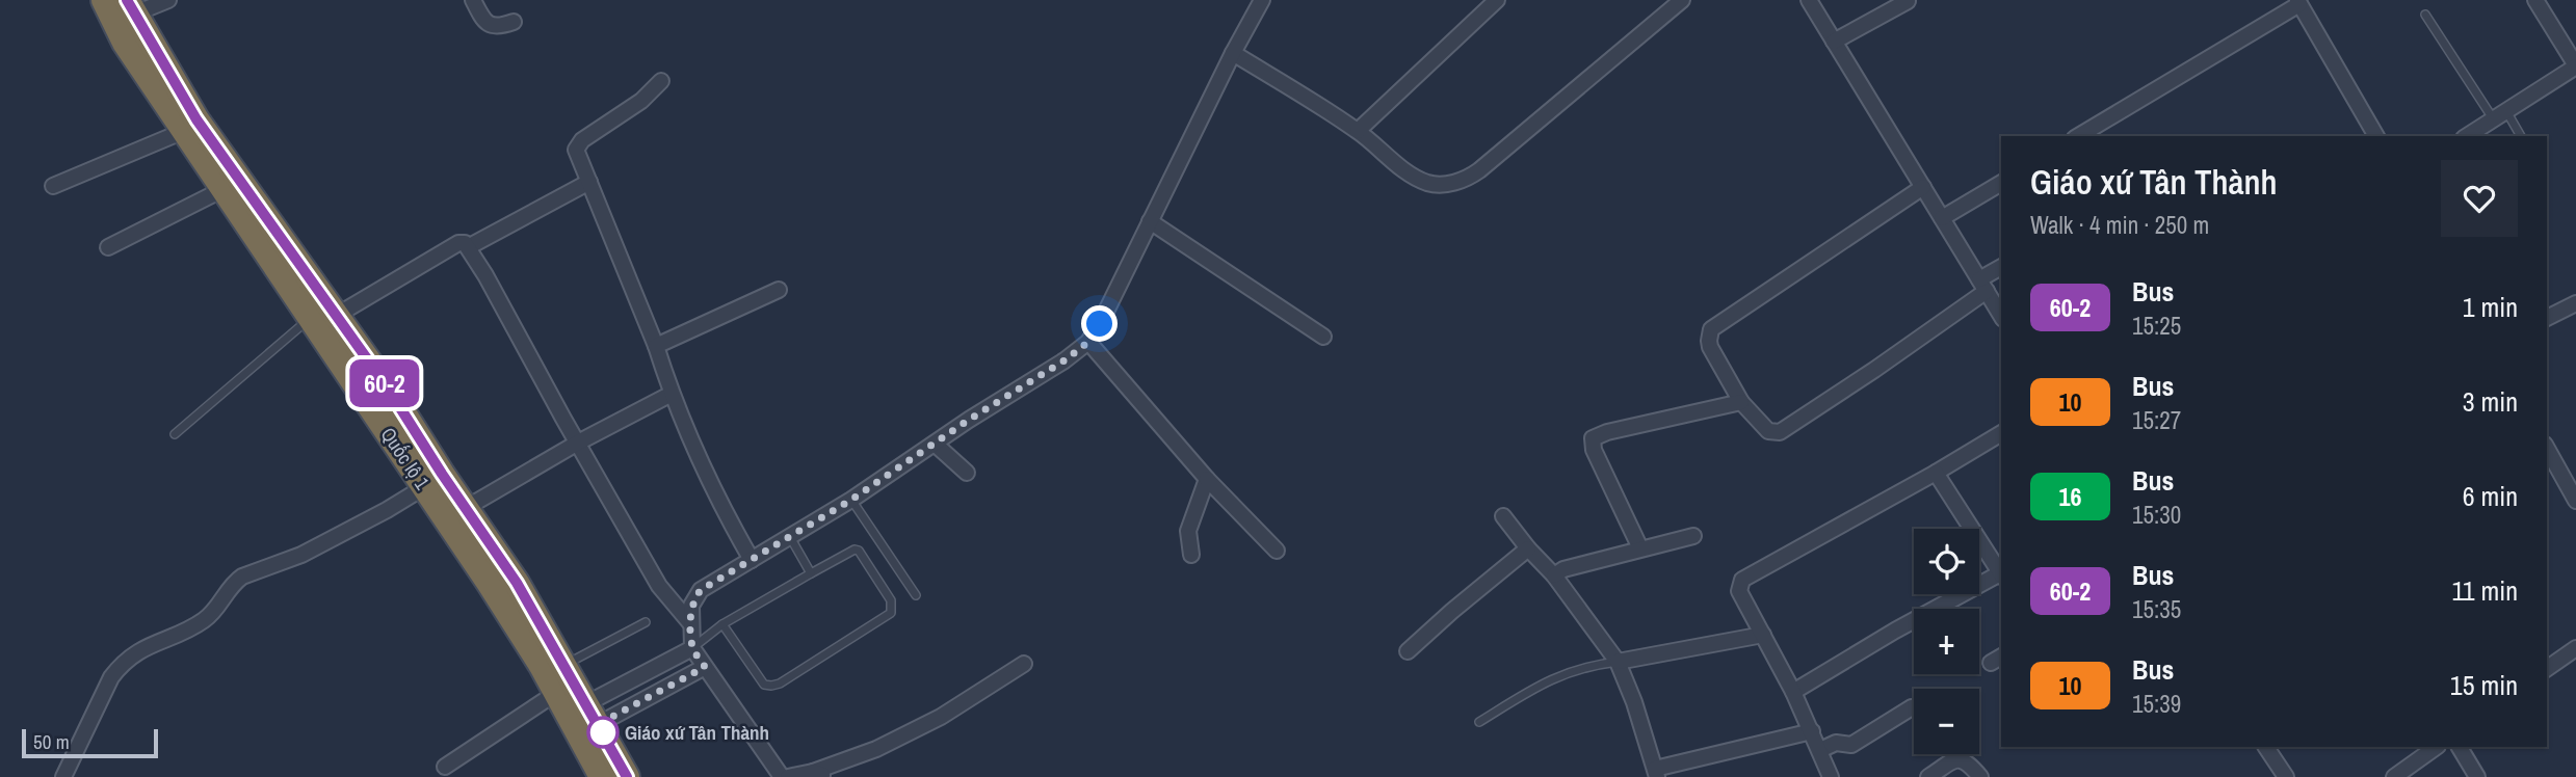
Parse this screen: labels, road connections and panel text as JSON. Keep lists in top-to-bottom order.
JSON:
{
  "streets": {
    "highway": ["Quốc lộ 1"]
  },
  "places": ["Giáo xứ Tân Thành"],
  "lines": ["bus line 60-2"],
  "scale_bar": "50 m",
  "page": {
    "on_map": "60-2",
    "heading": ["Giáo xứ Tân Thành", "Walk · 4 min · 250 m"],
    "list": [
      {
        "mark": "60-2",
        "name": "Bus",
        "note": "15:25",
        "value": "1 min"
      },
      {
        "mark": "10",
        "name": "Bus",
        "note": "15:27",
        "value": "3 min"
      },
      {
        "mark": "16",
        "name": "Bus",
        "note": "15:30",
        "value": "6 min"
      },
      {
        "mark": "60-2",
        "name": "Bus",
        "note": "15:35",
        "value": "11 min"
      },
      {
        "mark": "10",
        "name": "Bus",
        "note": "15:39",
        "value": "15 min"
      }
    ],
    "map_buttons": ["+", "−"],
    "scale": "50 m"
  }
}
